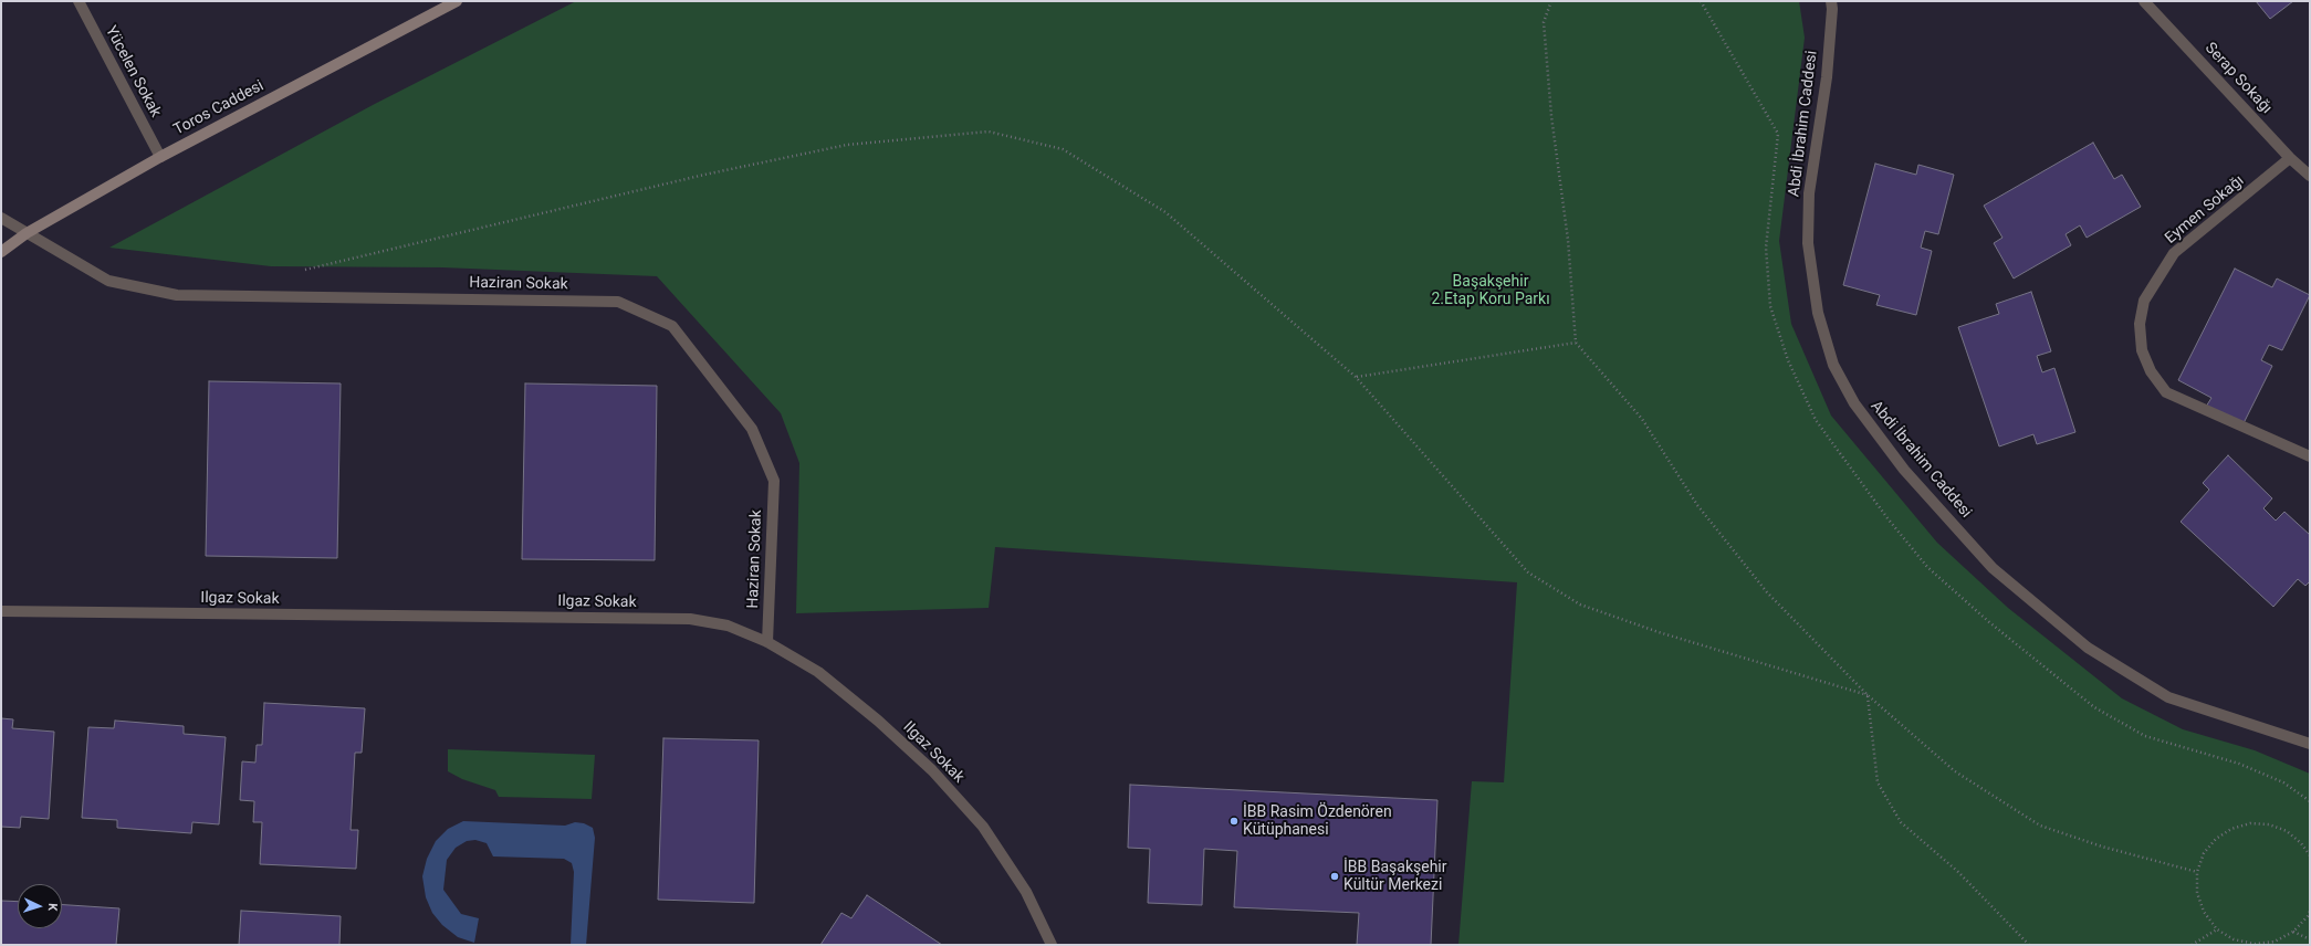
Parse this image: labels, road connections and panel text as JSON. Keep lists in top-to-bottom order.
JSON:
{
  "streets": {
    "main road": ["Toros Caddesi"],
    "street": [
      "Yücelen Sokak",
      "Serap Sokağı",
      "Abdi İbrahim Caddesi",
      "Eymen Sokağı",
      "Haziran Sokak",
      "Ilgaz Sokak"
    ]
  },
  "crossings": [
    ["Yücelen Sokak", "Toros Caddesi"],
    ["Serap Sokağı", "Eymen Sokağı"],
    ["Toros Caddesi", "Haziran Sokak"],
    ["Haziran Sokak", "Ilgaz Sokak"]
  ],
  "parks": ["Başakşehir 2.Etap Koru Parkı"],
  "places": ["İBB Rasim Özdenören Kütüphanesi", "İBB Başakşehir Kültür Merkezi"],
  "north": "right"
}
